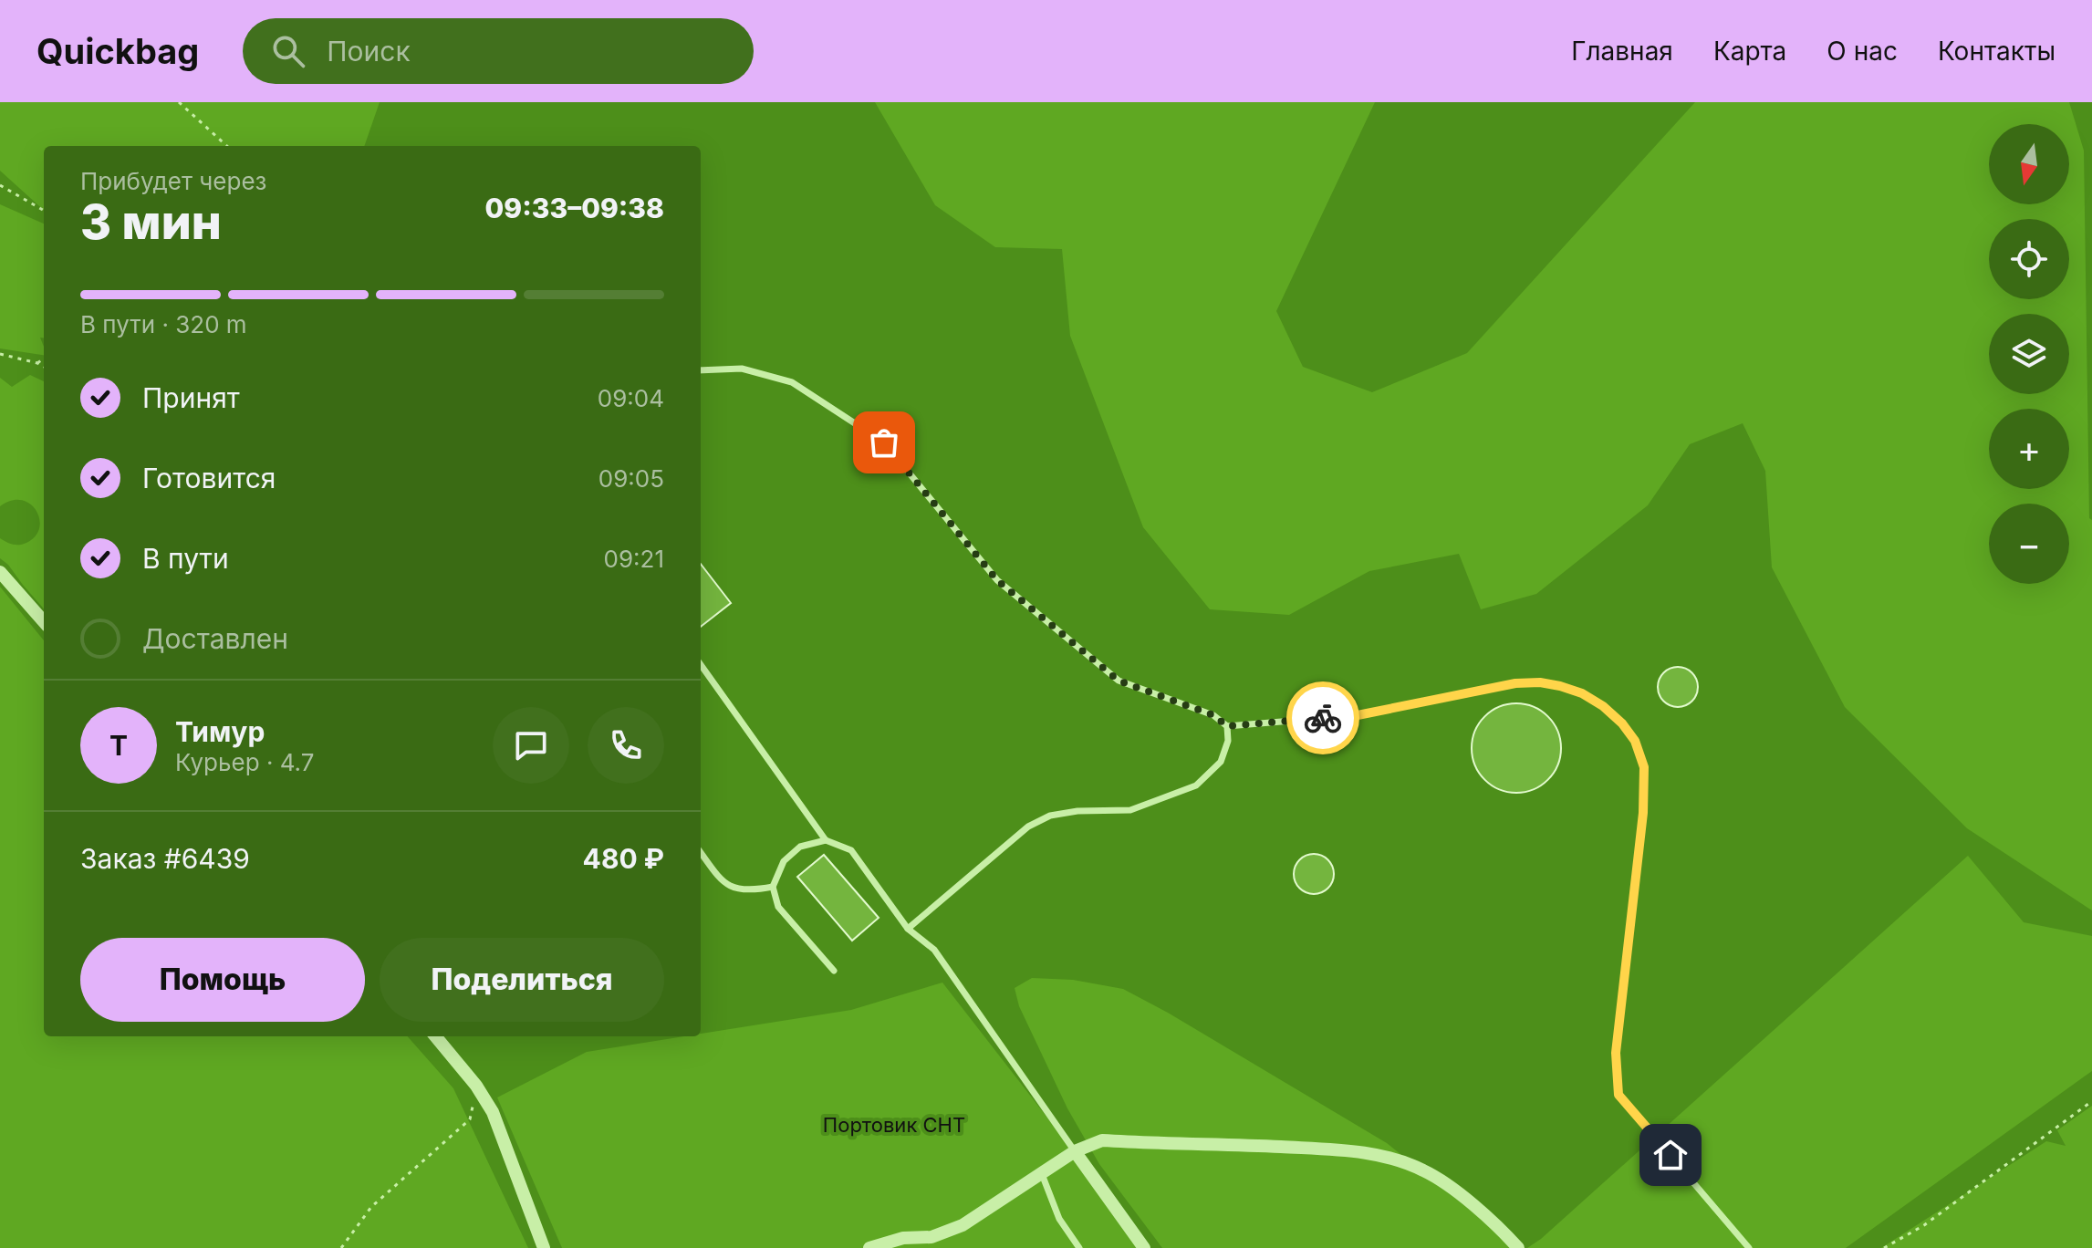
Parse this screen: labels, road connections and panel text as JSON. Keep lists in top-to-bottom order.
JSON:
{
  "parks": ["Портовик СНТ"],
  "north": "bottom",
  "page": {
    "header": "Quickbag",
    "search": "Поиск",
    "nav": [
      "Главная",
      "Карта",
      "О нас",
      "Контакты"
    ],
    "map_buttons": ["+", "−"],
    "heading": ["3 мин", "Прибудет через", "09:33–09:38"],
    "panel": [
      "Тимур",
      "Курьер · 4.7",
      "Заказ #6439",
      "480 ₽"
    ],
    "bar": "В пути · 320 m",
    "list": [
      ["Принят", "09:04"],
      ["Готовится", "09:05"],
      ["В пути", "09:21"],
      "Доставлен"
    ],
    "round": "Т",
    "buttons": ["Помощь", "Поделиться"]
  }
}
